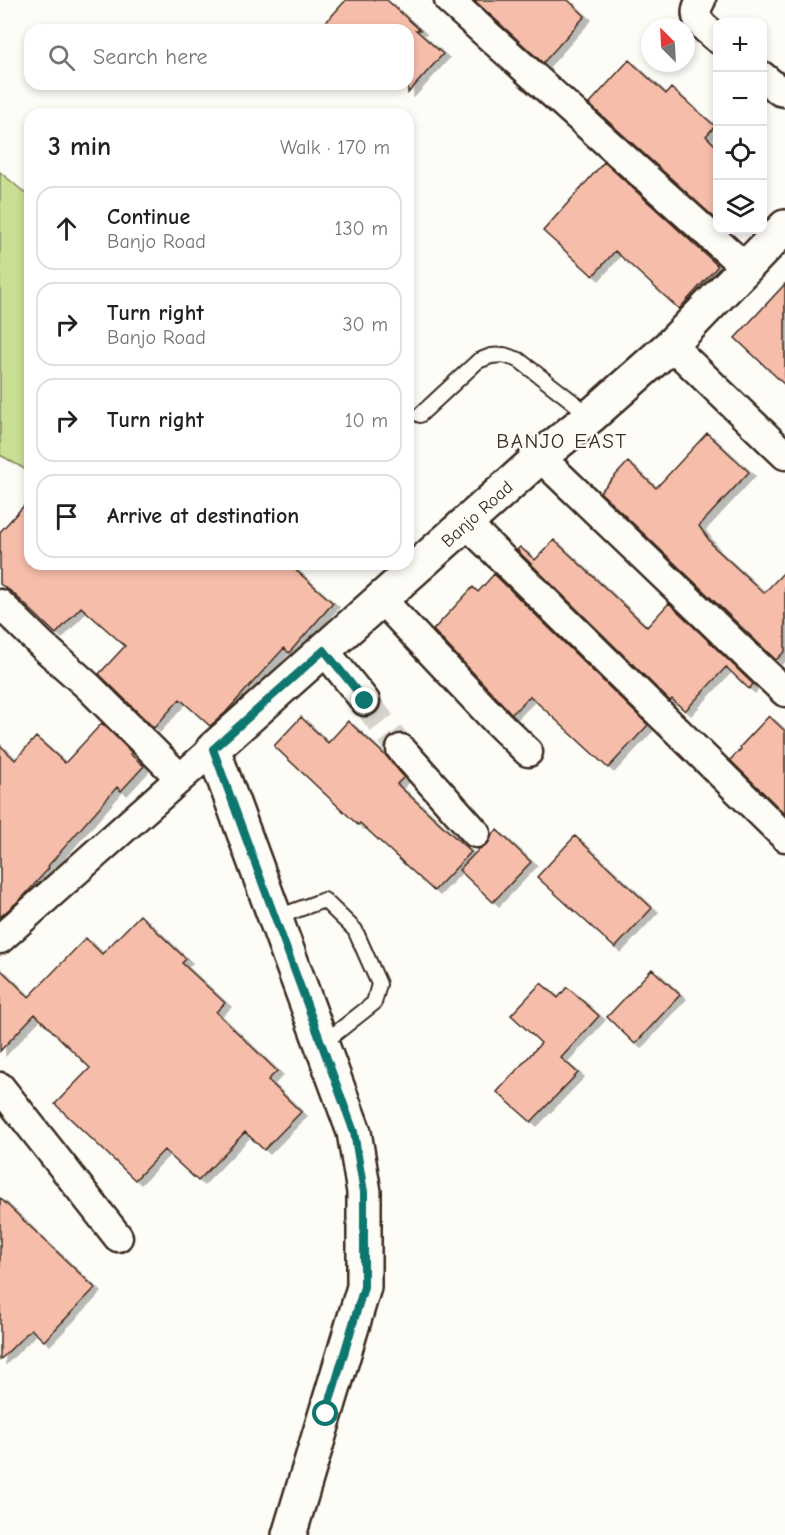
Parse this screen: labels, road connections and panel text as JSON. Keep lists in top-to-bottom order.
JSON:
{
  "streets": {
    "street": ["Banjo Road"]
  },
  "districts": ["BANJO EAST"],
  "north": "top left",
  "page": {
    "map_buttons": ["+", "−"],
    "search": "Search here",
    "heading": ["3 min", "Walk · 170 m"],
    "list": [
      ["Continue", "Banjo Road", "130 m"],
      ["Turn right", "Banjo Road", "30 m"],
      ["Turn right", "10 m"],
      "Arrive at destination"
    ]
  }
}
